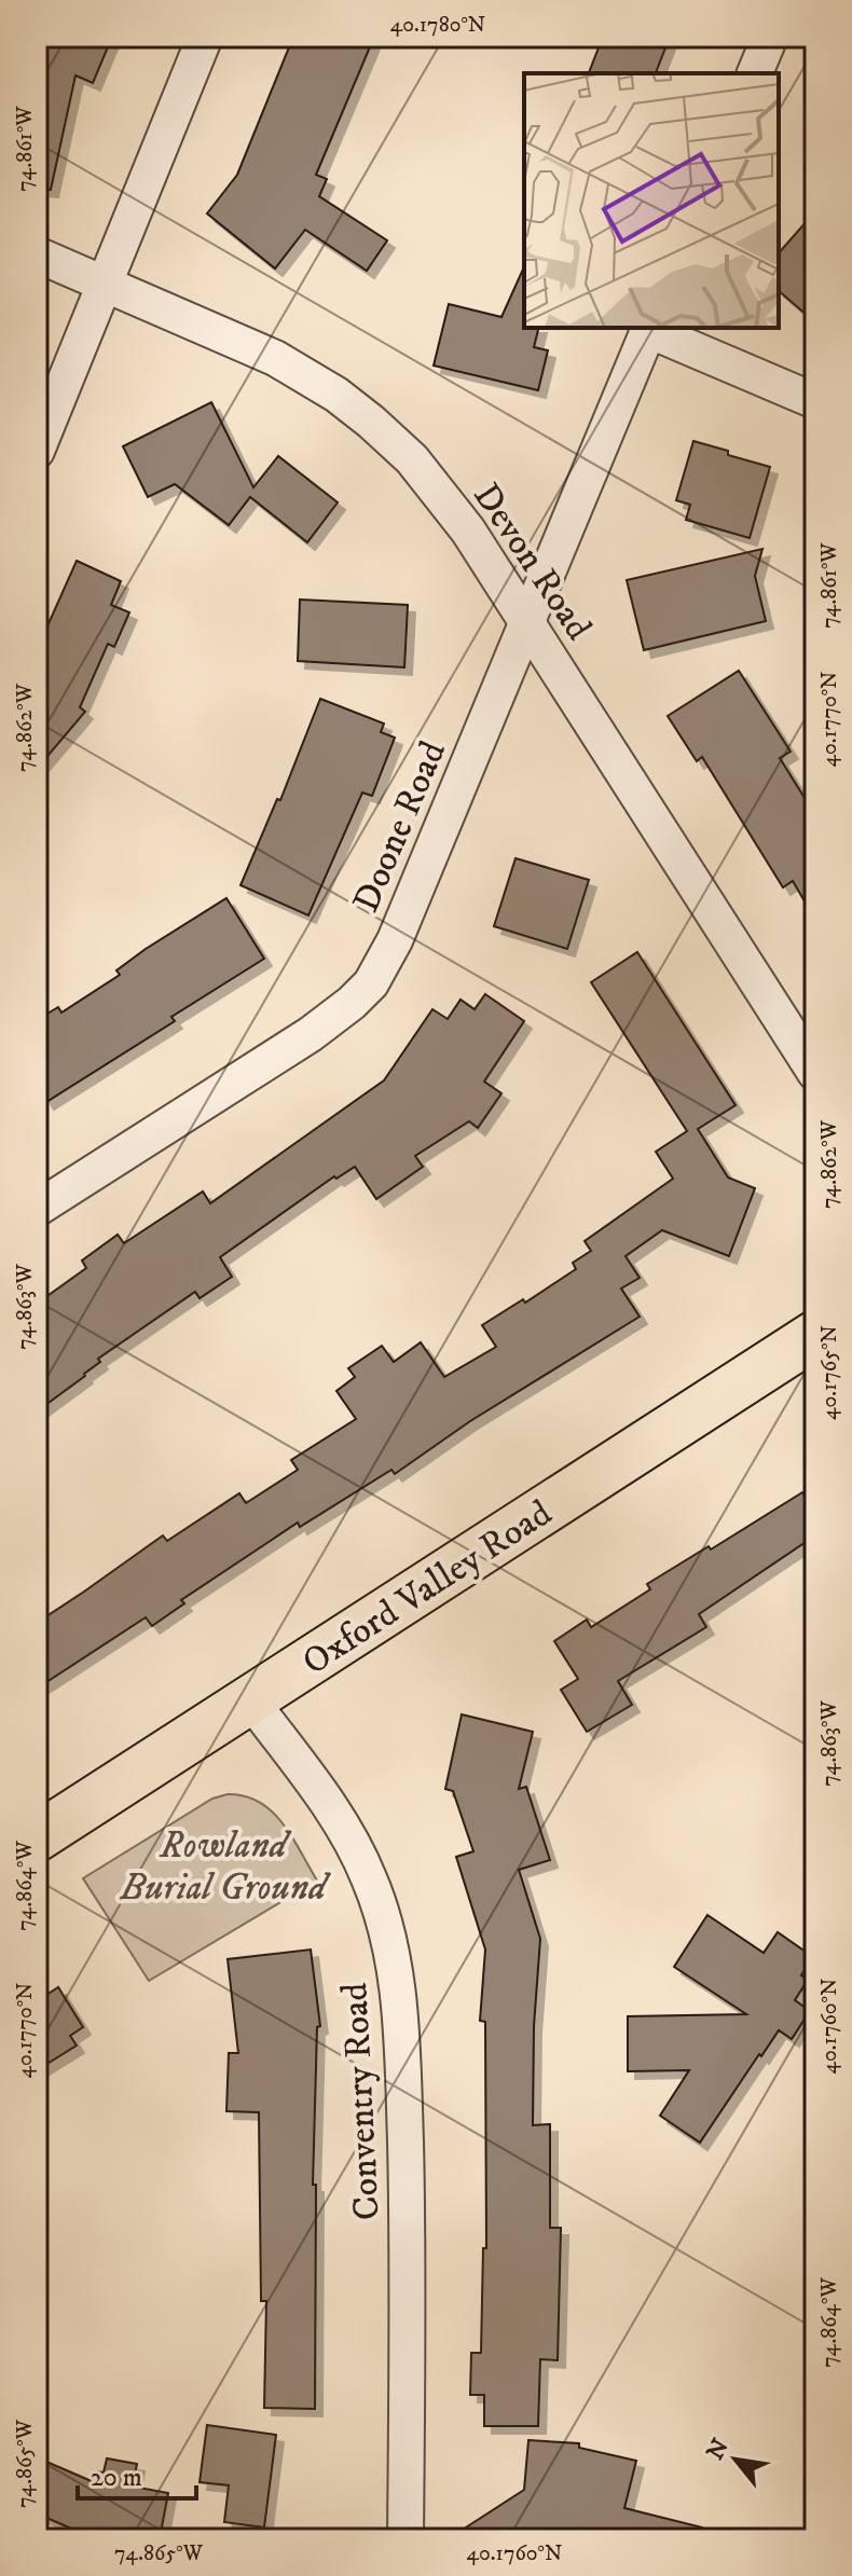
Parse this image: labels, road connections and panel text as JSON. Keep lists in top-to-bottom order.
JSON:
{
  "streets": {
    "main road": ["Oxford Valley Road"],
    "street": ["Devon Road", "Doone Road", "Conventry Road"]
  },
  "crossings": [
    ["Devon Road", "Doone Road"],
    ["Oxford Valley Road", "Conventry Road"]
  ],
  "parks": ["Rowland Burial Ground"],
  "scale_bar": "20 m",
  "north": "top left",
  "coordinates": [
    "40.1780°N",
    "74.861°W",
    "40.1770°N",
    "74.862°W",
    "74.863°W",
    "40.1765°N",
    "74.864°W",
    "40.1760°N",
    "74.865°W"
  ]
}
